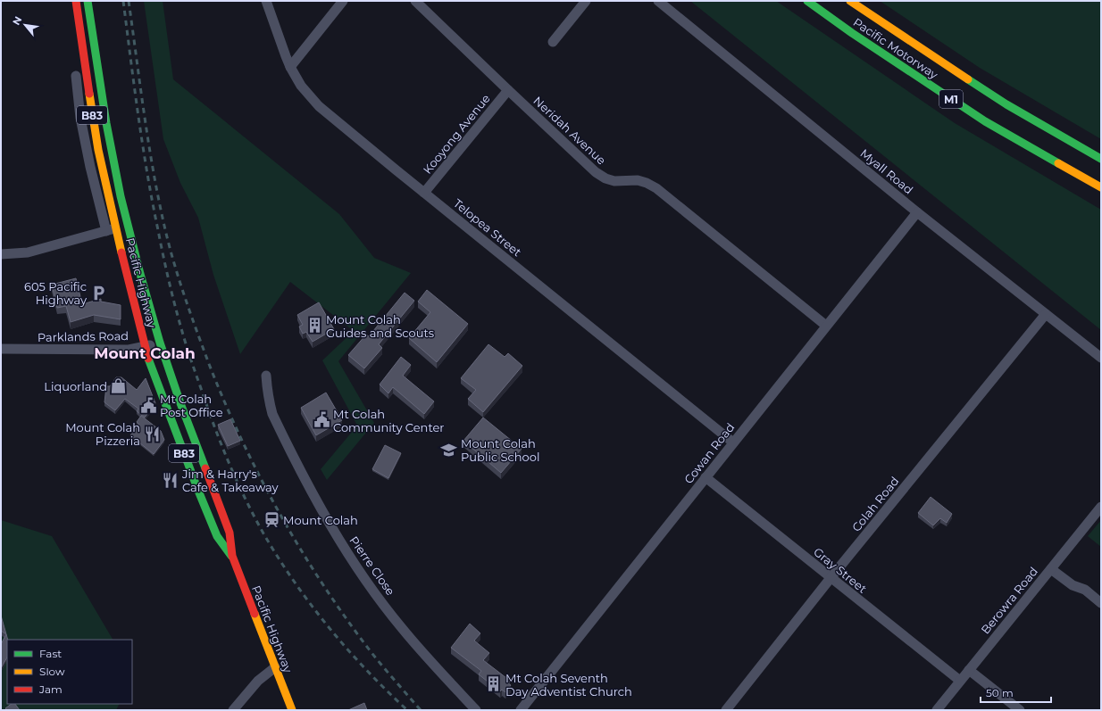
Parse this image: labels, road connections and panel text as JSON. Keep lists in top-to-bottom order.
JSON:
{
  "streets": {
    "main road": [
      "Pacific Motorway",
      "M1",
      "B83",
      "Pacific Highway"
    ],
    "street": [
      "Neridah Avenue",
      "Kooyong Avenue",
      "Myall Road",
      "Telopea Street",
      "Parklands Road",
      "Cowan Road",
      "Colah Road",
      "Pierre Close",
      "Gray Street",
      "Berowra Road"
    ]
  },
  "crossings": [
    ["Neridah Avenue", "Kooyong Avenue"],
    ["Neridah Avenue", "Cowan Road"],
    ["Kooyong Avenue", "Telopea Street"],
    ["Myall Road", "Cowan Road"],
    ["Myall Road", "Colah Road"],
    ["Telopea Street", "Cowan Road"],
    ["Pacific Highway", "Parklands Road"],
    ["Cowan Road", "Gray Street"],
    ["Colah Road", "Gray Street"],
    ["Gray Street", "Berowra Road"]
  ],
  "districts": ["Mount Colah"],
  "places": {
    "parking": ["605 Pacific Highway"],
    "building": ["Mount Colah Guides and Scouts", "Mt Colah Seventh Day Adventist Church"],
    "shop": ["Liquorland"],
    "public building": ["Mt Colah Post Office", "Mt Colah Community Center"],
    "restaurant": ["Mount Colah Pizzeria", "Jim & Harry's Cafe & Takeaway"],
    "school or university": ["Mount Colah Public School"],
    "station": ["Mount Colah"]
  },
  "legend": ["Fast", "Slow", "Jam"],
  "scale_bar": "50 m",
  "north": "top left"
}
